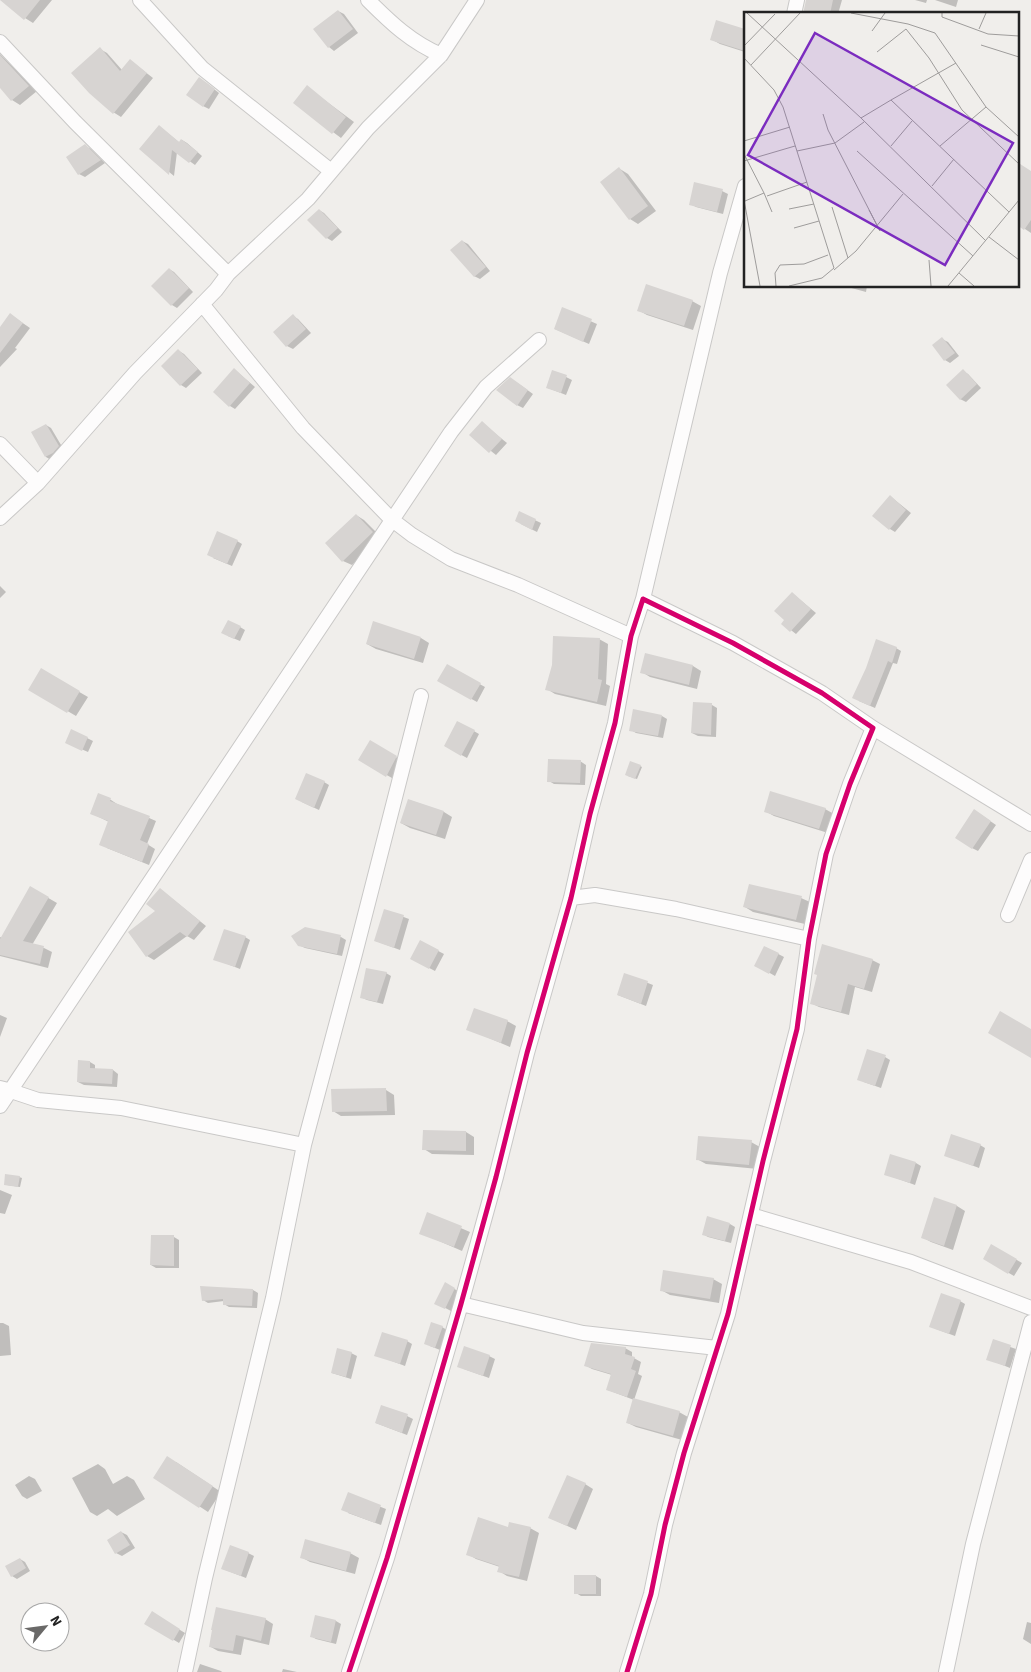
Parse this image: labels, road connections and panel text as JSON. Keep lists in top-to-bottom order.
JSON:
{
  "north": "top right"
}
